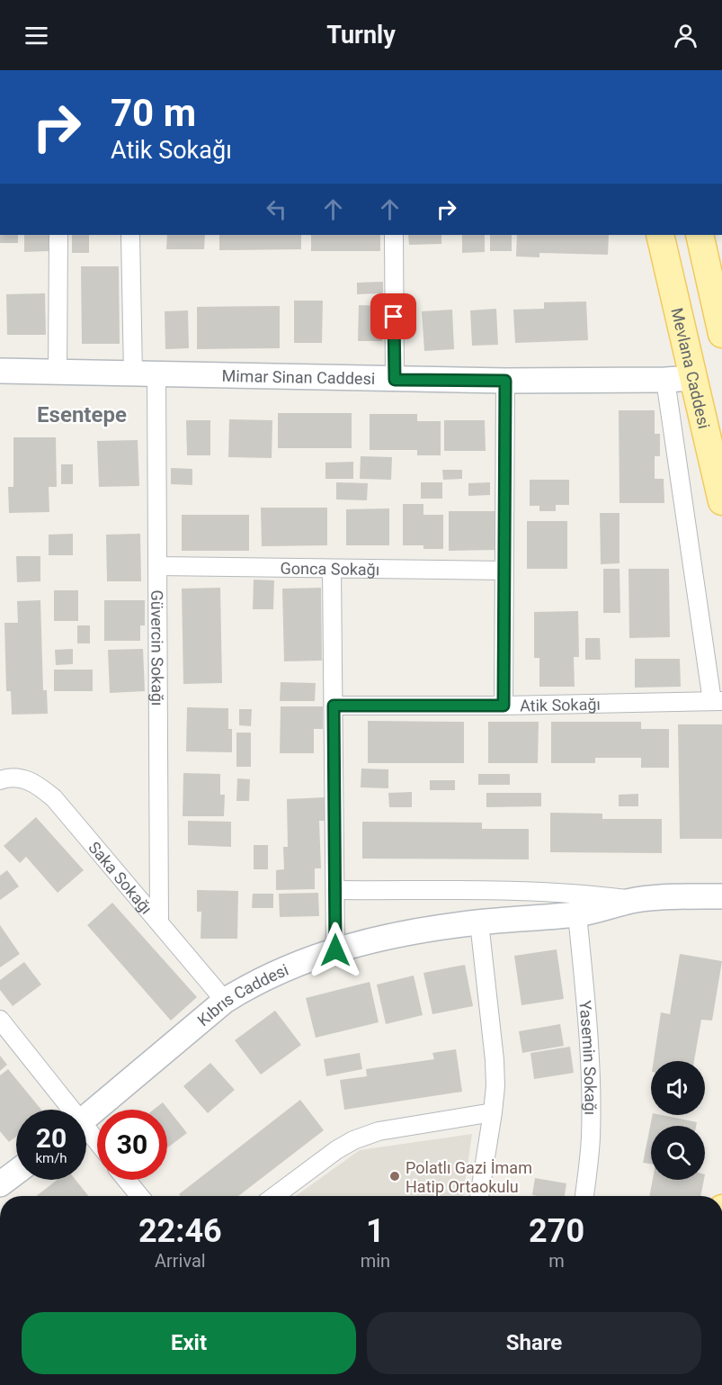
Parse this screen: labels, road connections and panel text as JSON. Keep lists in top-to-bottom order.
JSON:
{
  "streets": {
    "main road": ["Mevlana Caddesi"],
    "street": [
      "Mimar Sinan Caddesi",
      "Gonca Sokağı",
      "Güvercin Sokağı",
      "Atik Sokağı",
      "Saka Sokağı",
      "Kıbrıs Caddesi",
      "Yasemin Sokağı"
    ]
  },
  "crossings": [
    ["Mevlana Caddesi", "Mimar Sinan Caddesi"],
    ["Mimar Sinan Caddesi", "Güvercin Sokağı"],
    ["Gonca Sokağı", "Güvercin Sokağı"],
    ["Güvercin Sokağı", "Saka Sokağı"],
    ["Saka Sokağı", "Kıbrıs Caddesi"],
    ["Kıbrıs Caddesi", "Yasemin Sokağı"]
  ],
  "districts": ["Esentepe"],
  "places": ["Polatlı Gazi İmam Hatip Ortaokulu"],
  "page": {
    "header": "Turnly",
    "turn": ["70 m", "Atik Sokağı"],
    "speed": "20 km/h",
    "limit": "30",
    "eta": [
      "22:46",
      "Arrival",
      "1",
      "min",
      "270",
      "m"
    ],
    "buttons": ["Exit", "Share"]
  }
}
